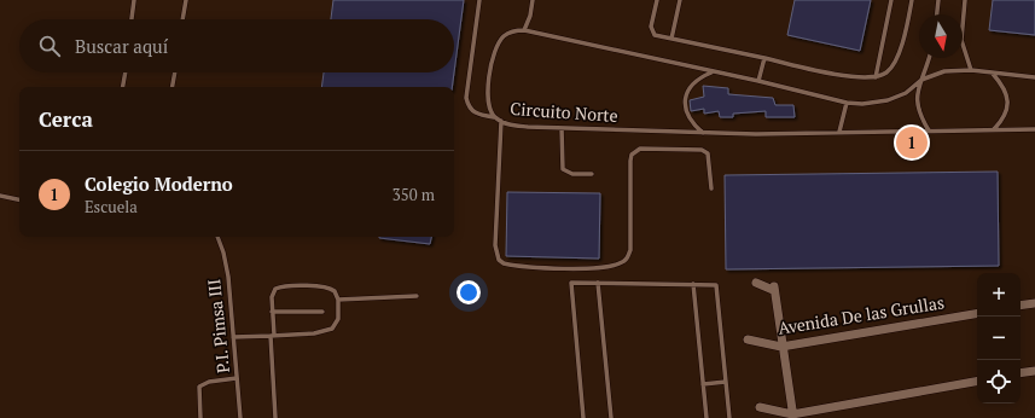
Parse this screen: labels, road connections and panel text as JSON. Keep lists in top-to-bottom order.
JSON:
{
  "streets": {
    "street": ["Avenida De las Grullas"],
    "lane": ["Circuito Norte", "P.I. Pimsa III"]
  },
  "north": "bottom",
  "page": {
    "search": "Buscar aquí",
    "heading": "Cerca",
    "pins": "1",
    "list": [
      {
        "mark": "1",
        "name": "Colegio Moderno",
        "note": "Escuela",
        "value": "350 m"
      }
    ],
    "map_buttons": ["+", "−"]
  }
}
